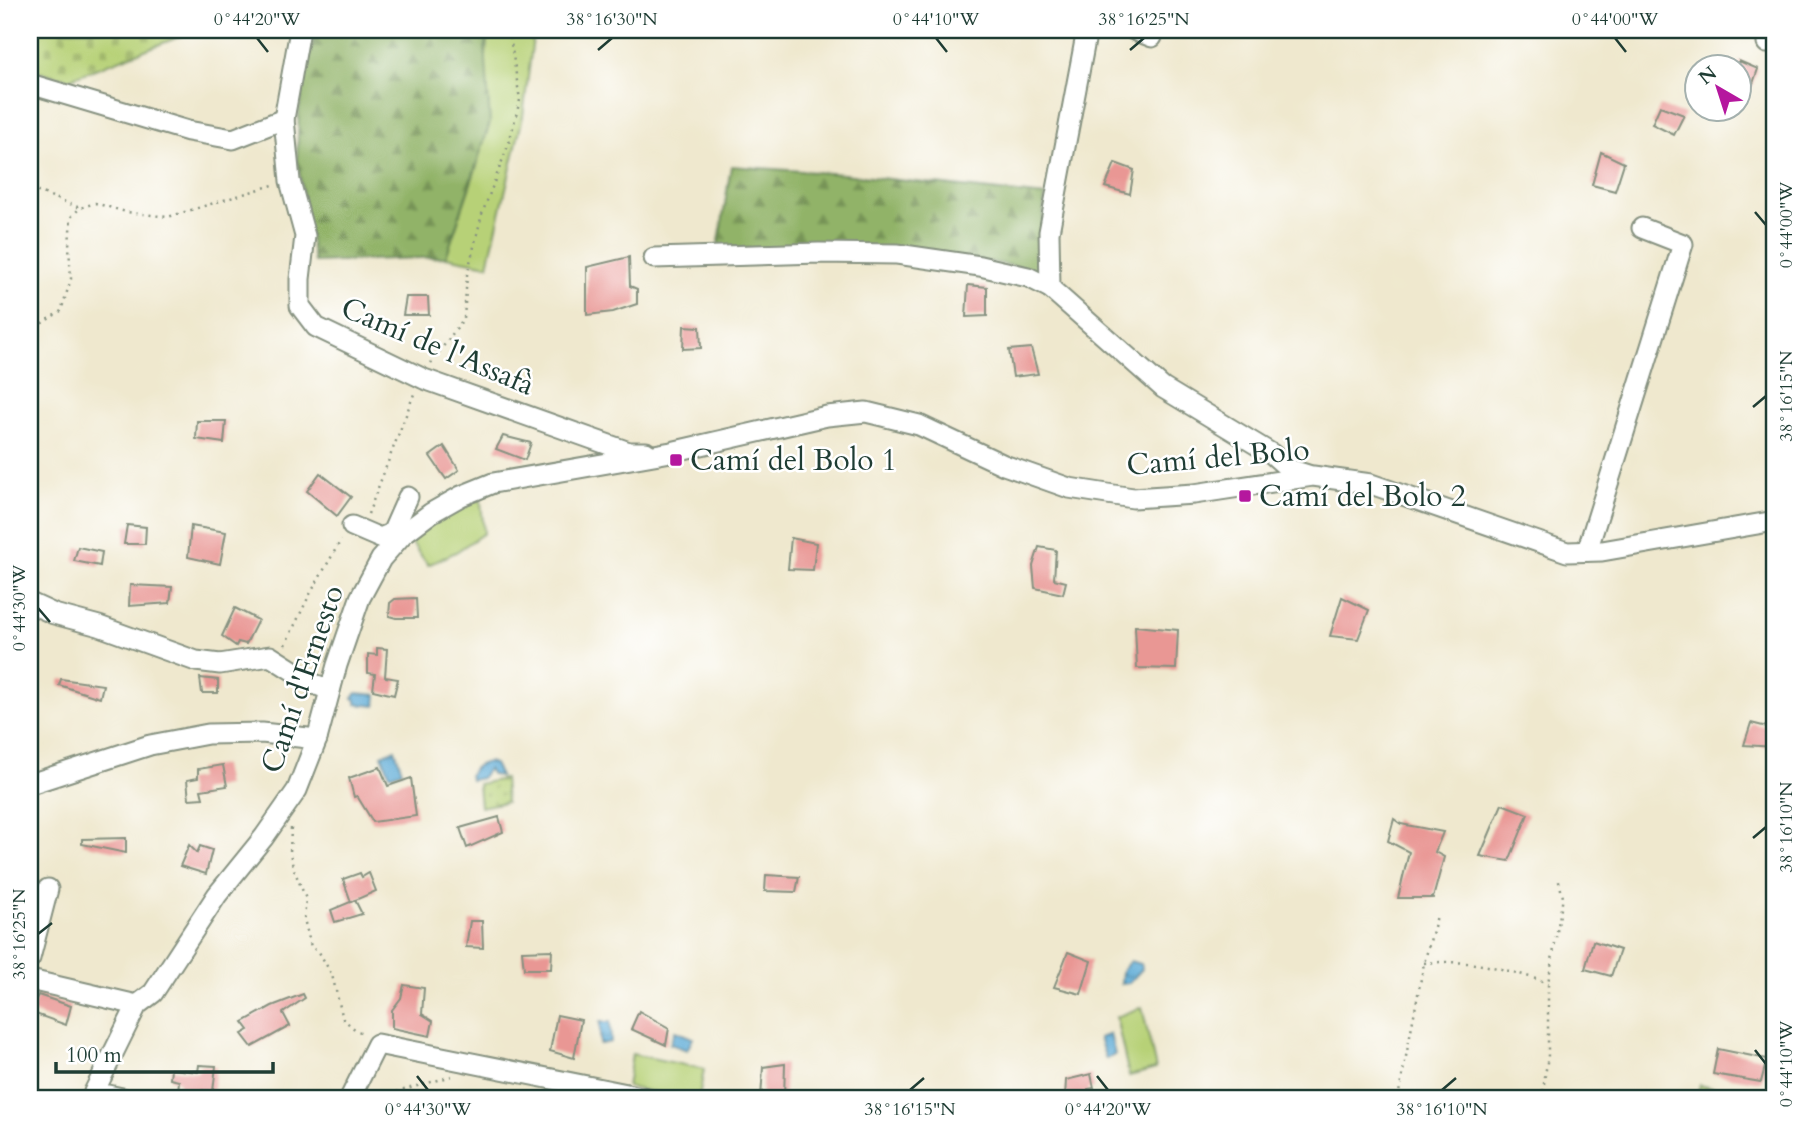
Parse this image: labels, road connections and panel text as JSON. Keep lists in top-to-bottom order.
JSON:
{
  "streets": {
    "street": ["Camí de l'Assafà", "Camí del Bolo", "Camí d'Ernesto"]
  },
  "crossings": [
    ["Camí de l'Assafà", "Camí del Bolo"],
    ["Camí de l'Assafà", "Camí d'Ernesto"],
    ["Camí del Bolo", "Camí d'Ernesto"]
  ],
  "places": {
    "transit": ["Camí del Bolo 1", "Camí del Bolo 2"]
  },
  "scale_bar": "100 m",
  "north": "top left",
  "coordinates": [
    "0°44'20\"W",
    "38°16'30\"N",
    "0°44'10\"W",
    "38°16'25\"N",
    "0°44'00\"W",
    "38°16'15\"N",
    "0°44'30\"W",
    "38°16'10\"N"
  ]
}
